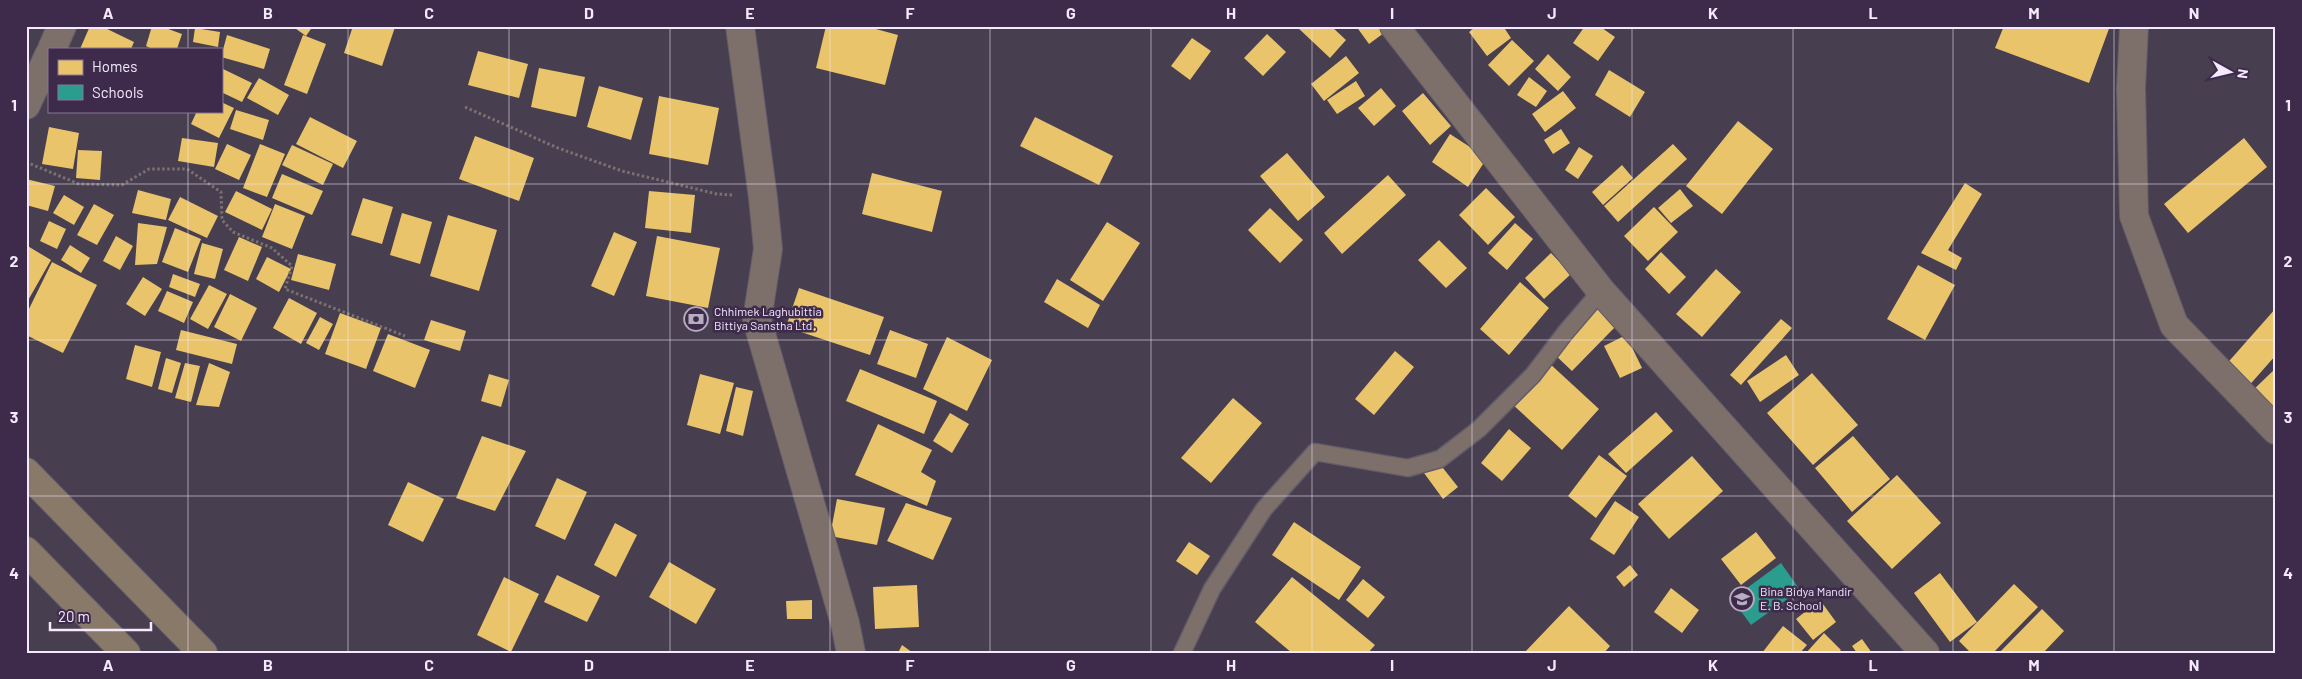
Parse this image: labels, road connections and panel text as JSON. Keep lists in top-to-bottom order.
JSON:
{
  "places": {
    "bank": ["Chhimek Laghubittia Bittiya Sanstha Ltd."],
    "school or university": ["Bina Bidya Mandir E. B. School"]
  },
  "legend": ["Homes", "Schools"],
  "scale_bar": "20 m",
  "north": "right",
  "grid": {
    "columns": [
      "A",
      "B",
      "C",
      "D",
      "E",
      "F",
      "G",
      "H",
      "I",
      "J",
      "K",
      "L",
      "M",
      "N"
    ],
    "rows": [
      "1",
      "2",
      "3",
      "4"
    ]
  }
}
